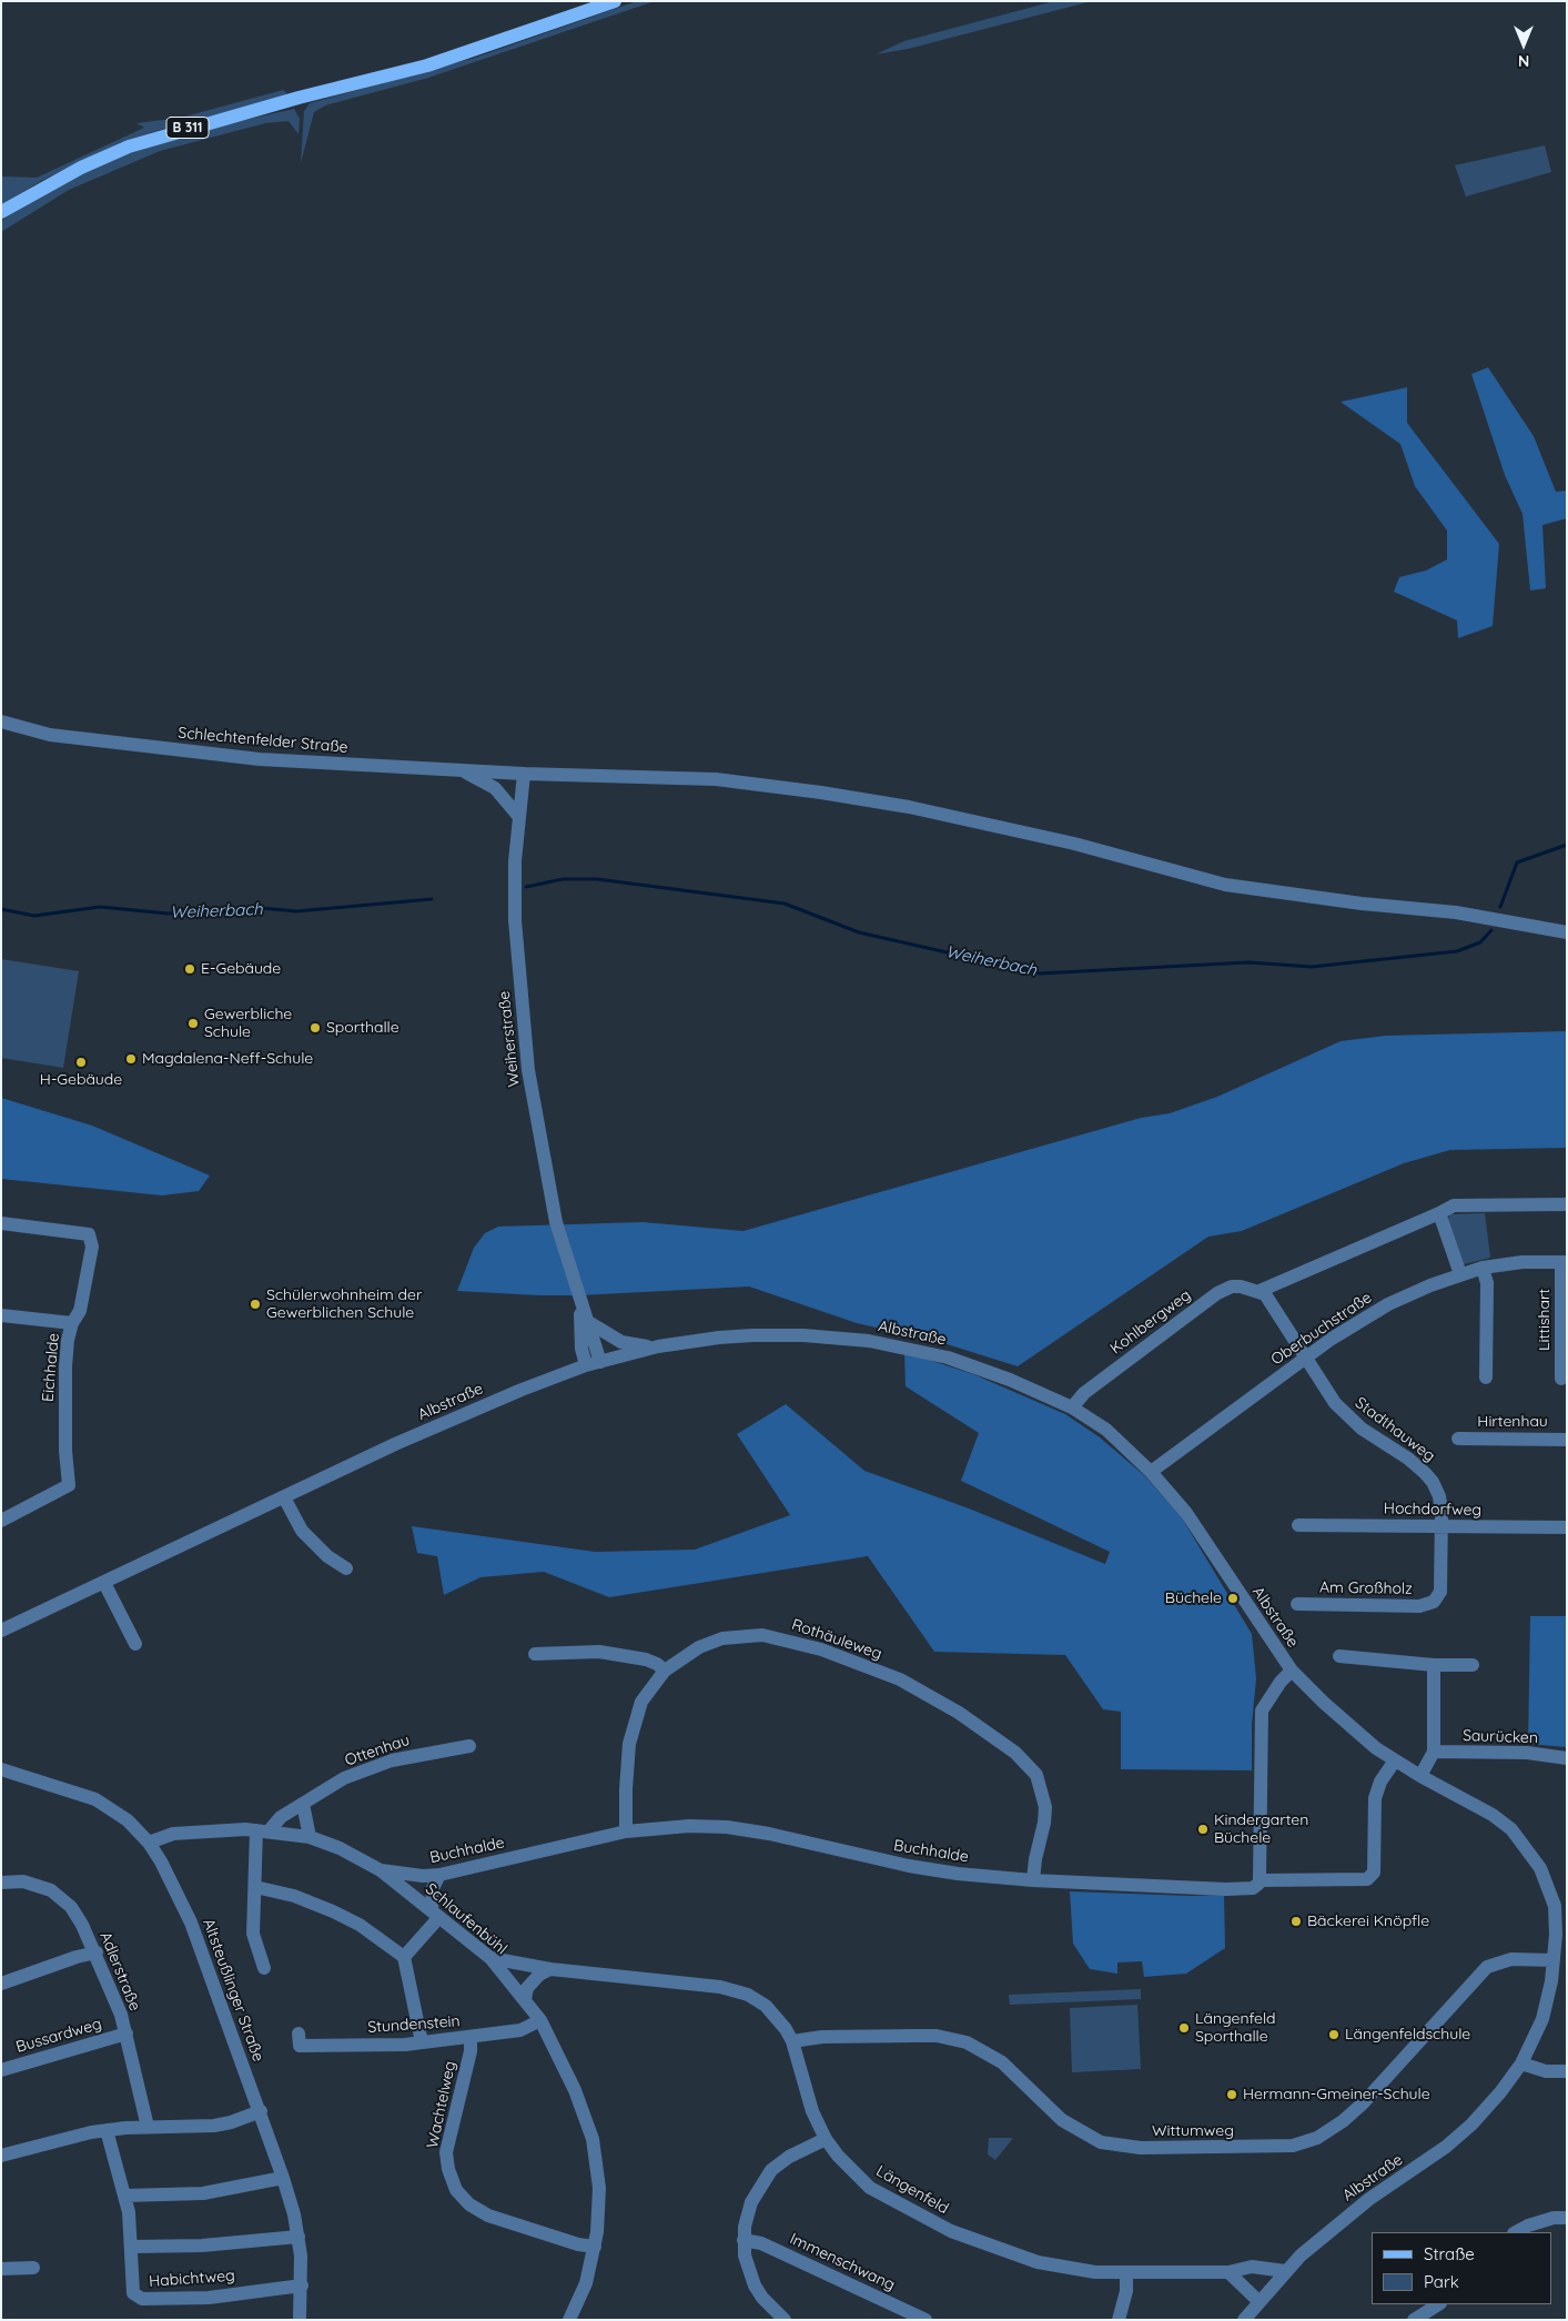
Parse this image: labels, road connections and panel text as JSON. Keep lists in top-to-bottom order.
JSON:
{
  "streets": {
    "main road": ["B 311"],
    "street": [
      "Schlechtenfelder Straße",
      "Weiherstraße",
      "Littishart",
      "Kohlbergweg",
      "Oberbuchstraße",
      "Albstraße",
      "Eichhalde",
      "Hirtenhau",
      "Stadthauweg",
      "Hochdorfweg",
      "Am Großholz",
      "Rothäuleweg",
      "Saurücken",
      "Ottenhau",
      "Buchhalde",
      "Schlaufenbühl",
      "Adlerstraße",
      "Altsteußlinger Straße",
      "Stundenstein",
      "Bussardweg",
      "Wachtelweg",
      "Wittumweg",
      "Längenfeld",
      "Immenschwang",
      "Habichtweg"
    ]
  },
  "crossings": [
    ["Schlechtenfelder Straße", "Weiherstraße"],
    ["Weiherstraße", "Albstraße"],
    ["Littishart", "Oberbuchstraße"],
    ["Kohlbergweg", "Albstraße"],
    ["Oberbuchstraße", "Albstraße"],
    ["Oberbuchstraße", "Stadthauweg"],
    ["Albstraße", "Wittumweg"],
    ["Albstraße", "Längenfeld"],
    ["Stadthauweg", "Hochdorfweg"],
    ["Stadthauweg", "Am Großholz"],
    ["Rothäuleweg", "Buchhalde"],
    ["Ottenhau", "Schlaufenbühl"],
    ["Buchhalde", "Schlaufenbühl"],
    ["Schlaufenbühl", "Altsteußlinger Straße"],
    ["Schlaufenbühl", "Stundenstein"],
    ["Schlaufenbühl", "Wachtelweg"],
    ["Schlaufenbühl", "Längenfeld"],
    ["Adlerstraße", "Bussardweg"],
    ["Altsteußlinger Straße", "Habichtweg"],
    ["Stundenstein", "Wachtelweg"],
    ["Wittumweg", "Längenfeld"]
  ],
  "water": ["Weiherbach"],
  "places": [
    "E-Gebäude",
    "Gewerbliche Schule",
    "Sporthalle",
    "Magdalena-Neff-Schule",
    "H-Gebäude",
    "Schülerwohnheim der Gewerblichen Schule",
    "Büchele",
    "Kindergarten Büchele",
    "Bäckerei Knöpfle",
    "Längenfeld Sporthalle",
    "Längenfeldschule",
    "Hermann-Gmeiner-Schule"
  ],
  "legend": ["Straße", "Park"],
  "north": "bottom"
}
